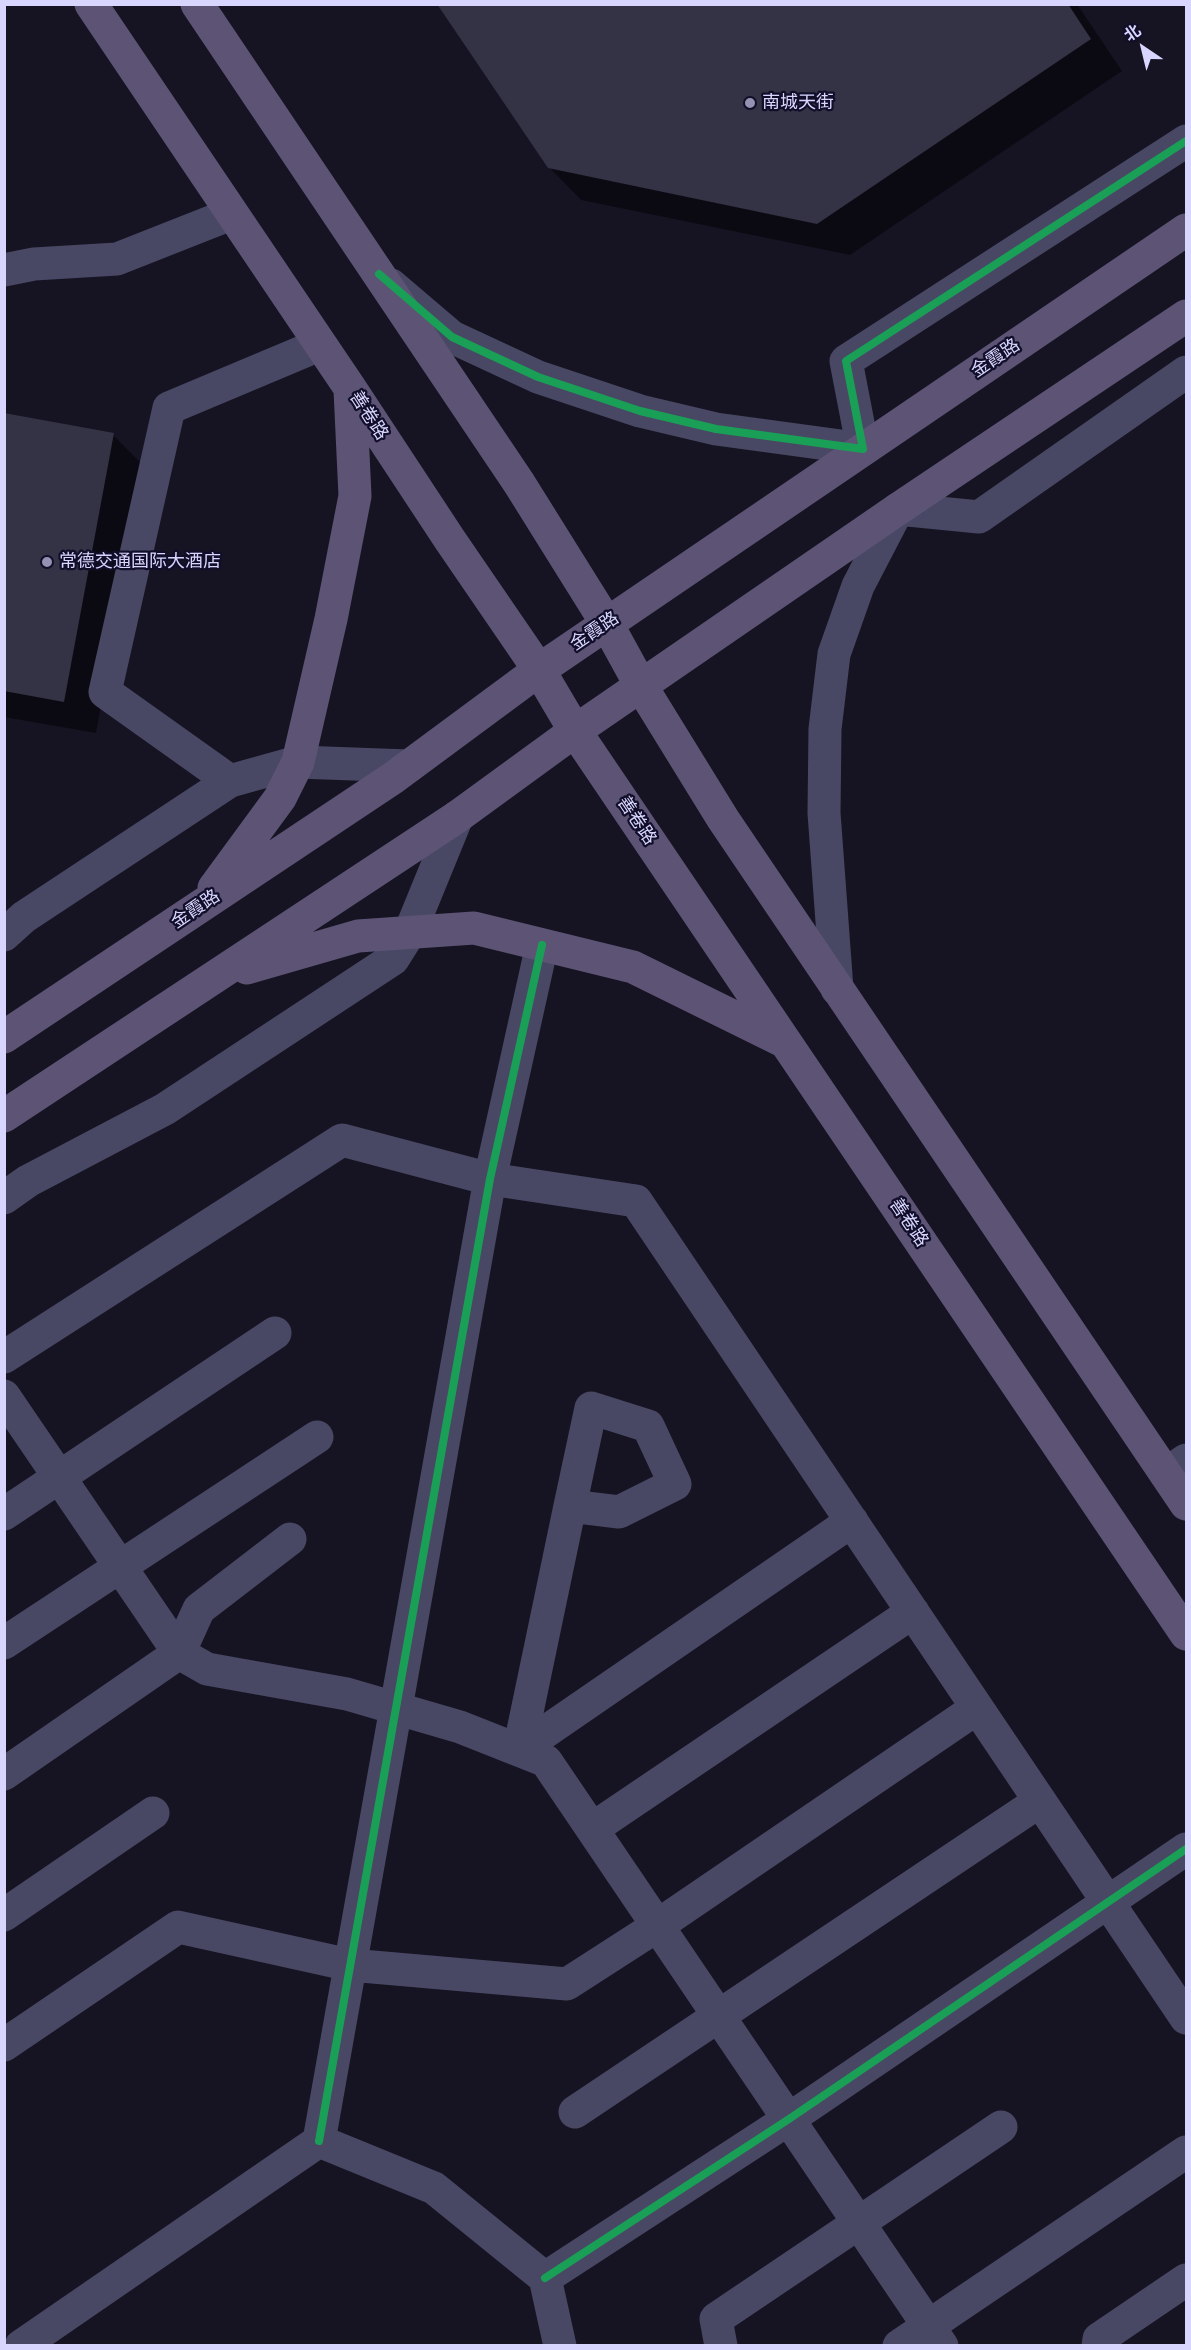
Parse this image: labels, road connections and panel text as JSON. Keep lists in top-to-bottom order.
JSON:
{
  "streets": {
    "main road": ["金霞路", "善卷路"]
  },
  "crossings": [
    ["金霞路", "善卷路"]
  ],
  "places": ["南城天街", "常德交通国际大酒店"],
  "north": "top left"
}
